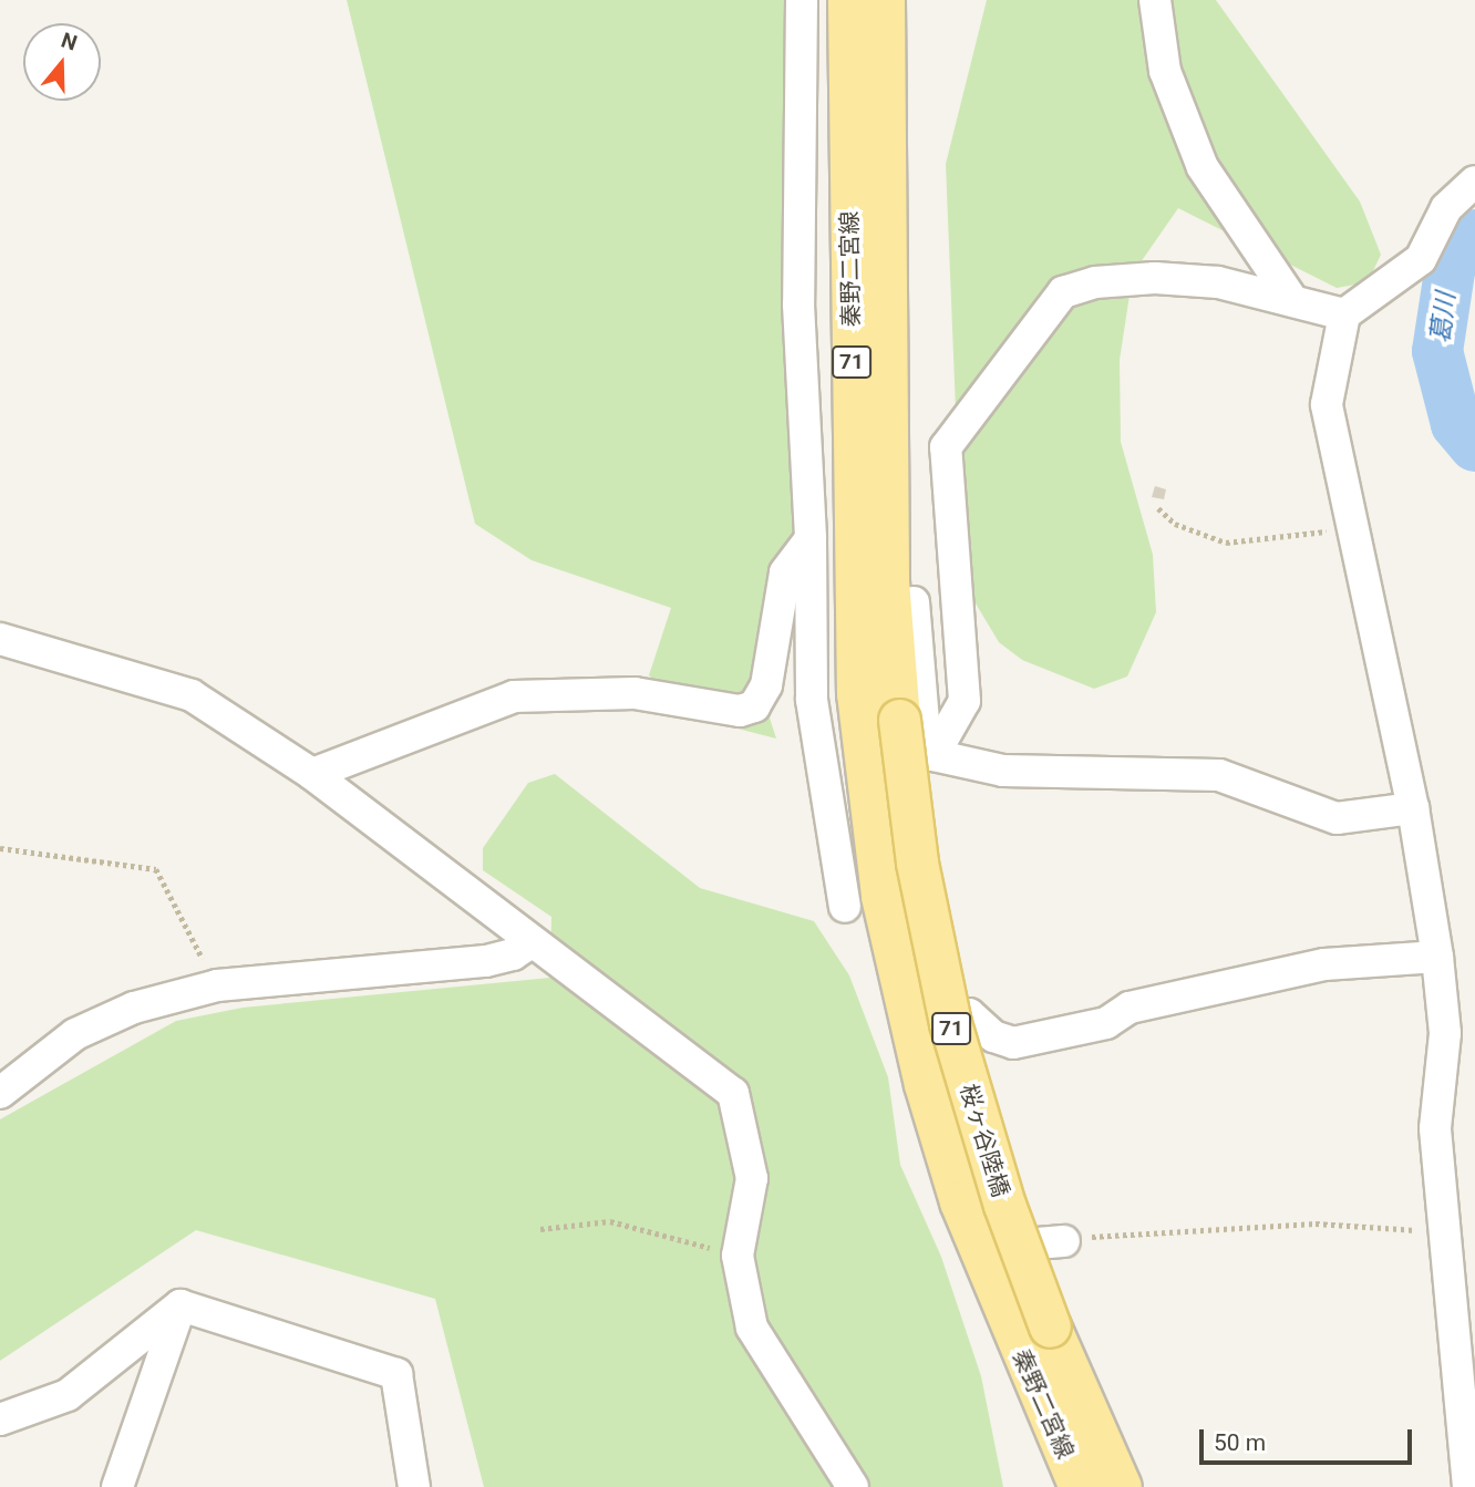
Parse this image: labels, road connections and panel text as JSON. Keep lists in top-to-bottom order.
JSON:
{
  "streets": {
    "main road": ["秦野二宮線", "71", "桜ヶ谷陸橋"]
  },
  "crossings": [
    ["秦野二宮線", "桜ヶ谷陸橋"]
  ],
  "water": ["葛川"],
  "scale_bar": "50 m",
  "north": "top"
}
